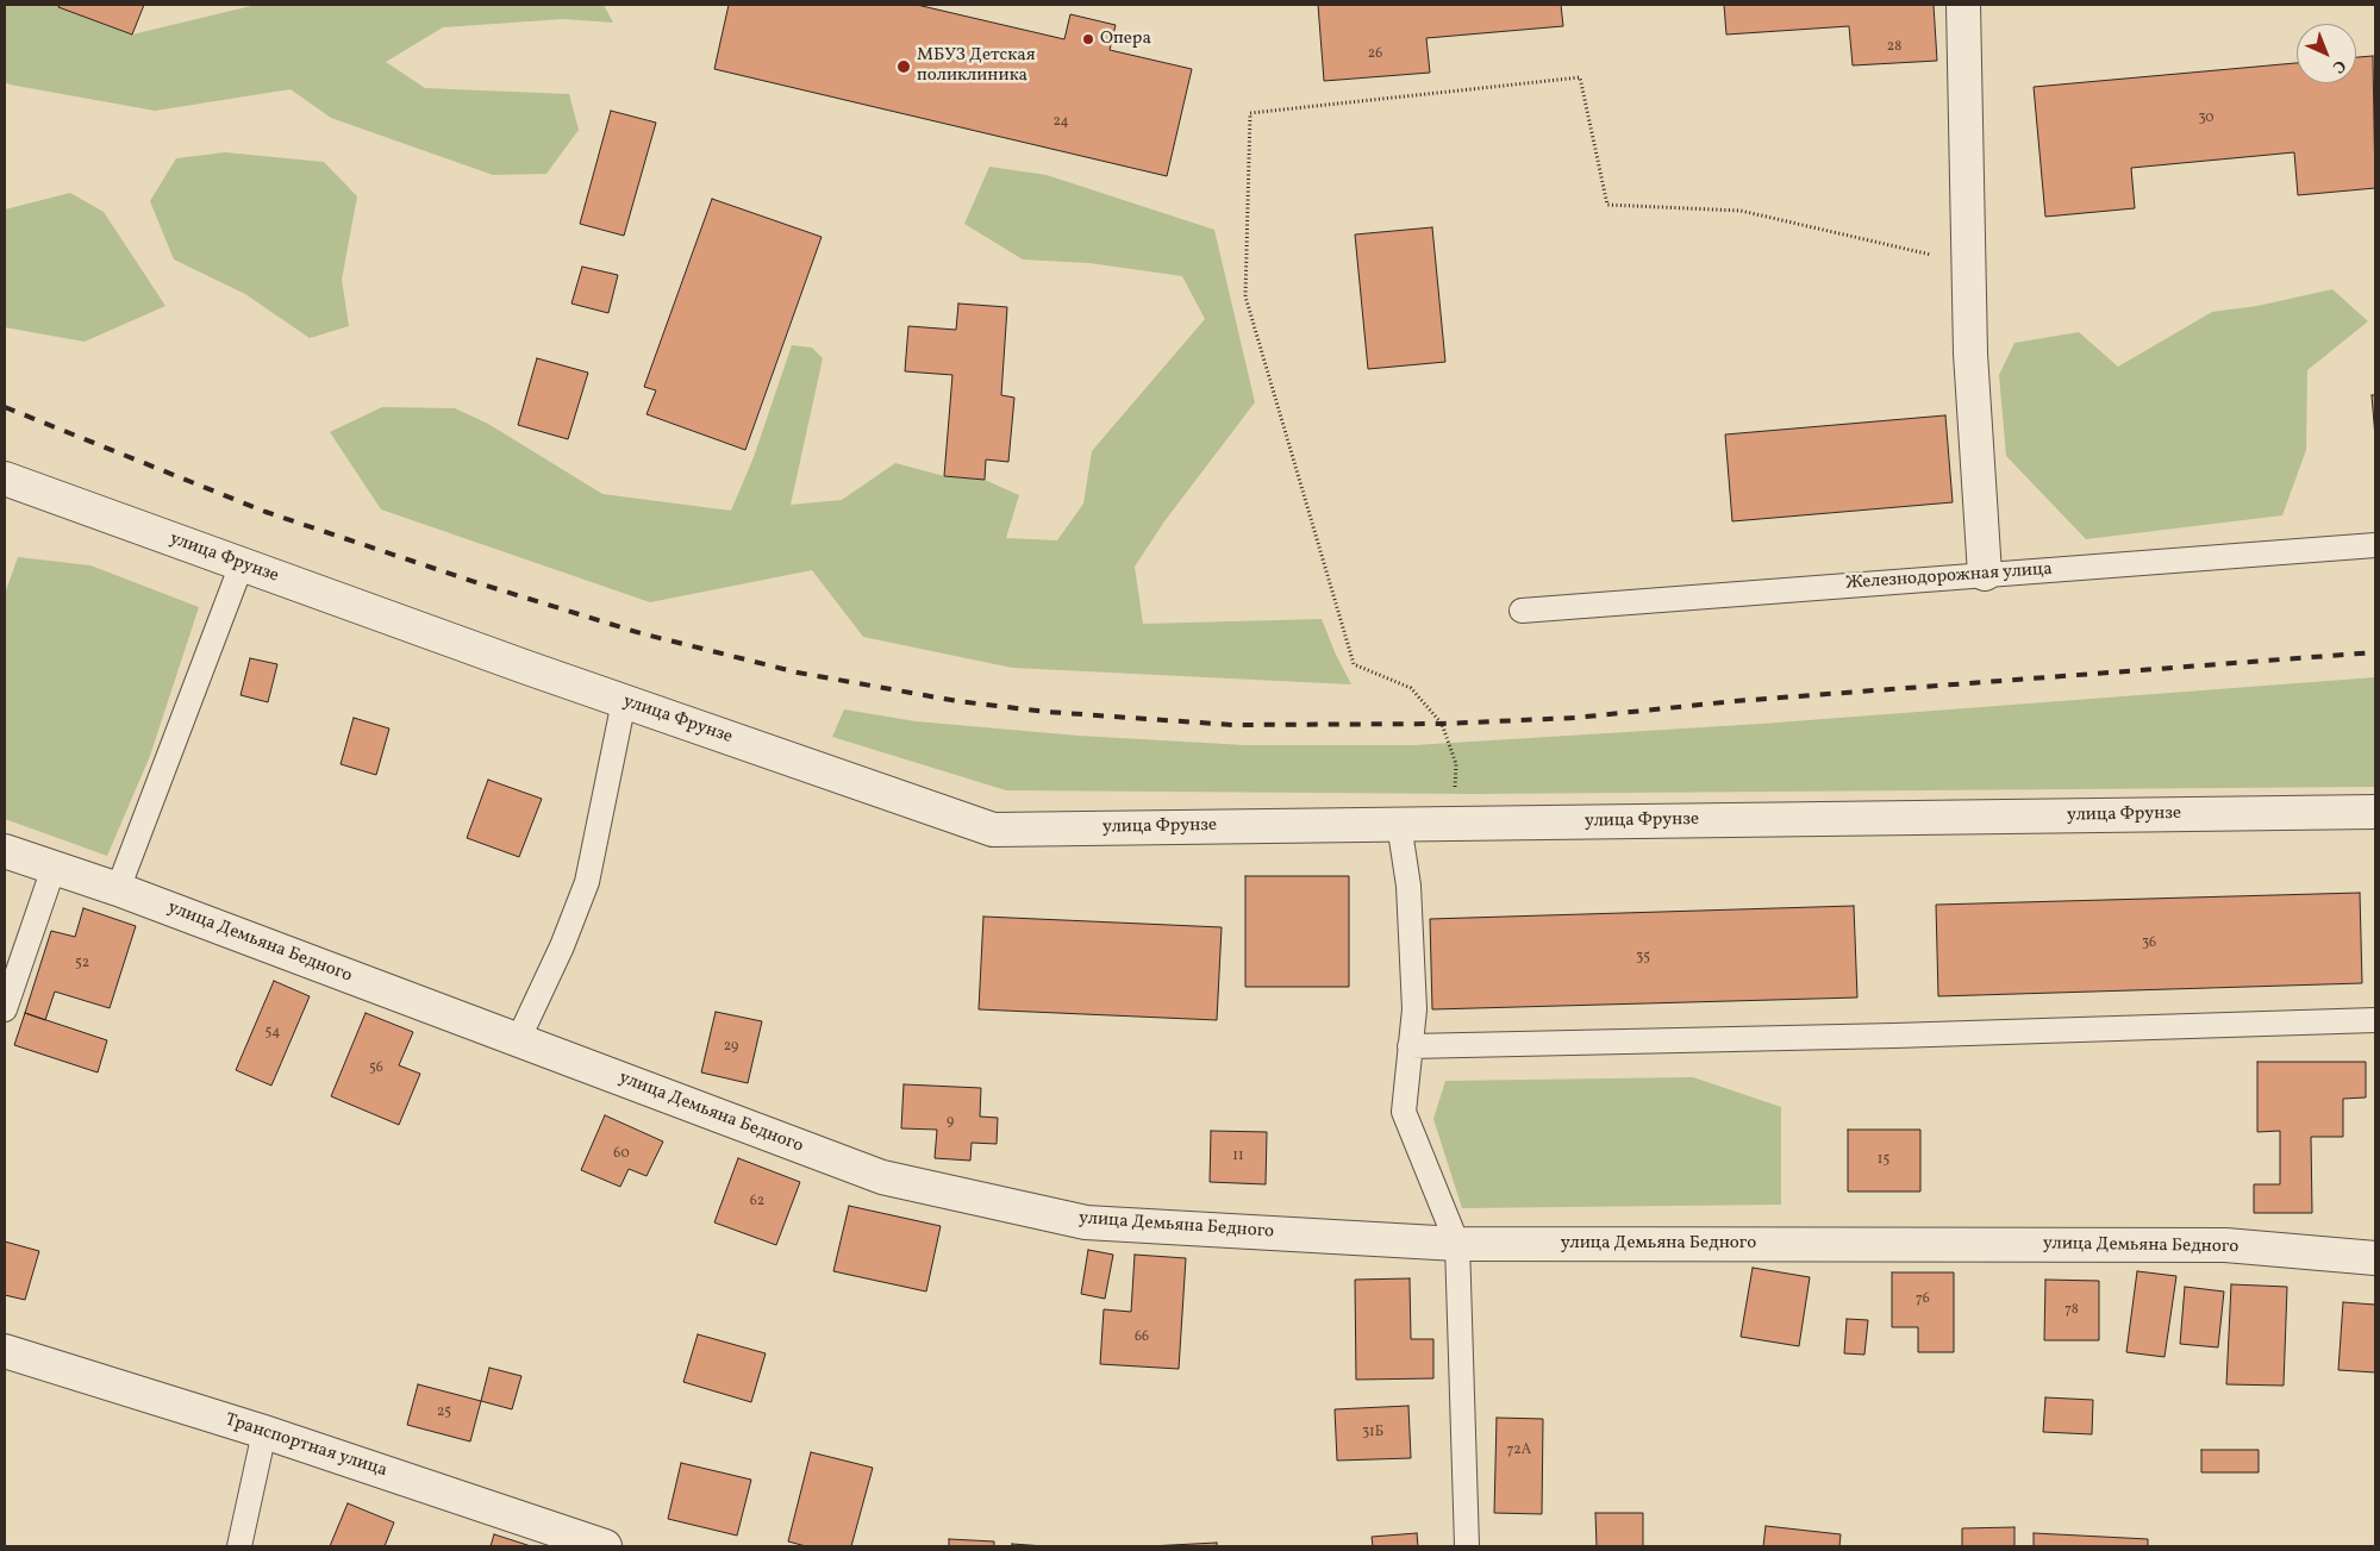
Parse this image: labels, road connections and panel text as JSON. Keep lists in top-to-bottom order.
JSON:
{
  "streets": {
    "street": ["улица Фрунзе", "улица Демьяна Бедного", "Транспортная улица"],
    "lane": ["Железнодорожная улица"]
  },
  "places": ["Опера", "МБУЗ Детская поликлиника"],
  "house_numbers": [
    "28",
    "26",
    "30",
    "24",
    "36",
    "35",
    "52",
    "54",
    "29",
    "56",
    "9",
    "60",
    "11",
    "15",
    "62",
    "76",
    "78",
    "66",
    "25",
    "31Б",
    "72А"
  ],
  "north": "bottom right"
}
